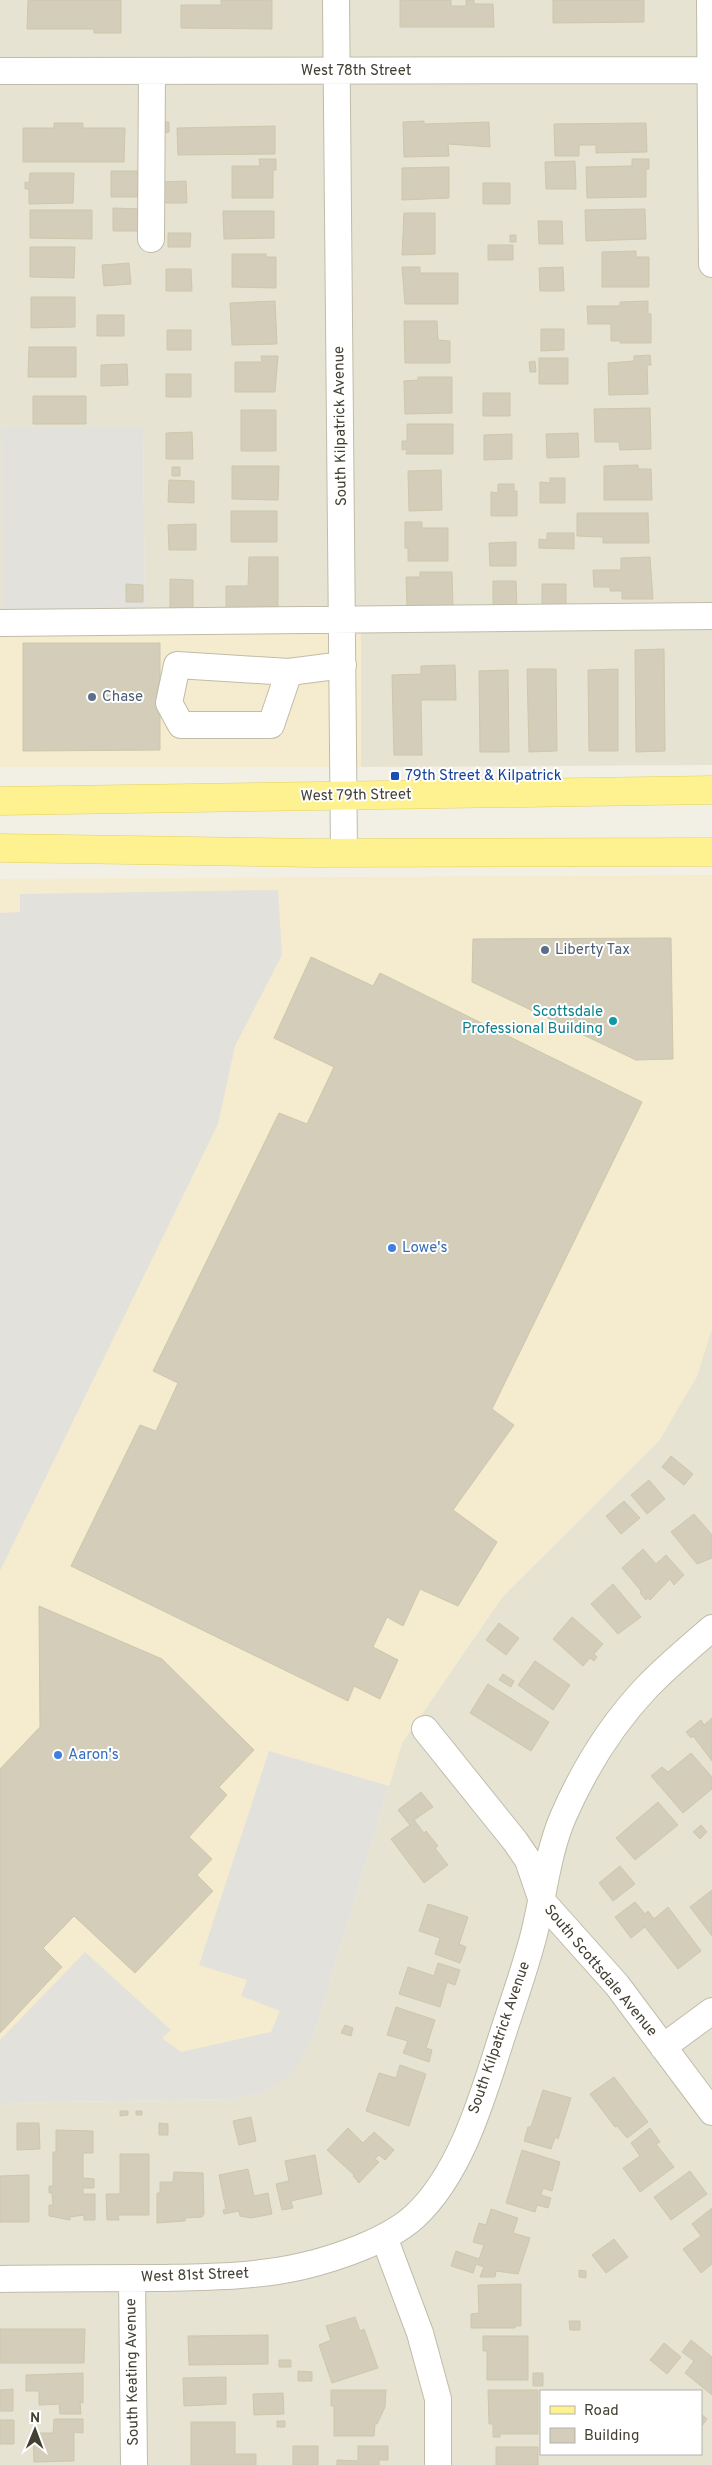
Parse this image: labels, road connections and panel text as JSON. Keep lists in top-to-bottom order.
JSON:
{
  "streets": {
    "main road": ["West 79th Street"],
    "street": [
      "West 78th Street",
      "South Kilpatrick Avenue",
      "South Scottsdale Avenue",
      "West 81st Street",
      "South Keating Avenue"
    ]
  },
  "crossings": [
    ["West 78th Street", "South Kilpatrick Avenue"],
    ["South Kilpatrick Avenue", "West 79th Street"],
    ["South Kilpatrick Avenue", "South Scottsdale Avenue"],
    ["South Kilpatrick Avenue", "West 81st Street"],
    ["West 81st Street", "South Keating Avenue"]
  ],
  "places": {
    "other": [
      "Chase",
      "Liberty Tax",
      "Scottsdale Professional Building",
      "Lowe's",
      "Aaron's"
    ],
    "transit": ["79th Street & Kilpatrick"]
  },
  "legend": ["Road", "Building"],
  "north": "top"
}
